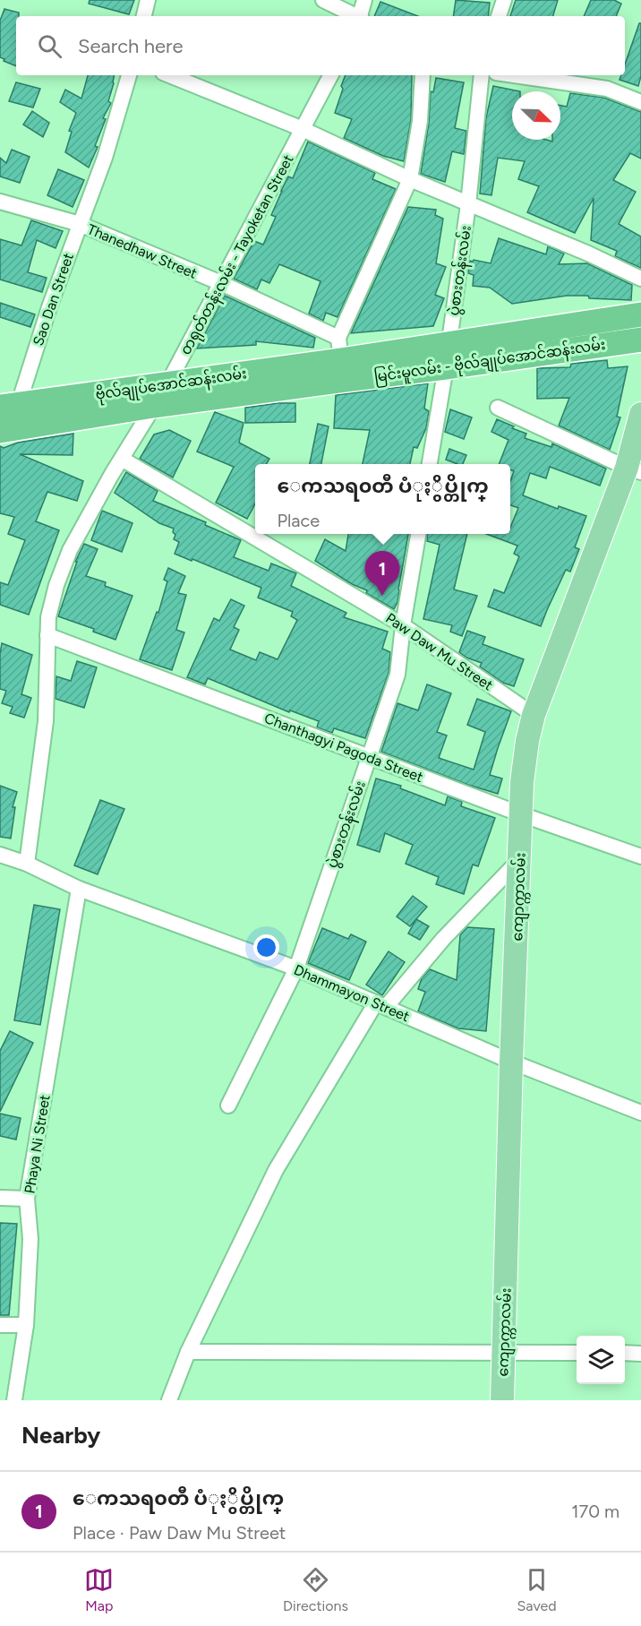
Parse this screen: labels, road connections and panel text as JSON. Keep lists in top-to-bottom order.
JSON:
{
  "streets": {
    "highway": ["မြင်းမူလမ်း - ဗိုလ်ချုပ်အောင်ဆန်းလမ်း", "ဗိုလ်ချုပ်အောင်ဆန်းလမ်း"],
    "main road": ["ကျောက္ကာလမ်း"],
    "street": [
      "Thanedhaw Street",
      "တရုတ်တန်းလမ်း - Tayoketan Street",
      "ပွဲစားတန်းလမ်း",
      "Sao Dan Street",
      "Paw Daw Mu Street",
      "Chanthagyi Pagoda Street",
      "Dhammayon Street",
      "Phaya Ni Street"
    ]
  },
  "crossings": [
    ["Thanedhaw Street", "တရုတ်တန်းလမ်း - Tayoketan Street"],
    ["Thanedhaw Street", "Sao Dan Street"],
    ["Thanedhaw Street", "မြင်းမူလမ်း - ဗိုလ်ချုပ်အောင်ဆန်းလမ်း"],
    ["Thanedhaw Street", "ဗိုလ်ချုပ်အောင်ဆန်းလမ်း"],
    ["တရုတ်တန်းလမ်း - Tayoketan Street", "ဗိုလ်ချုပ်အောင်ဆန်းလမ်း"],
    ["တရုတ်တန်းလမ်း - Tayoketan Street", "Paw Daw Mu Street"],
    ["တရုတ်တန်းလမ်း - Tayoketan Street", "Chanthagyi Pagoda Street"],
    ["တရုတ်တန်းလမ်း - Tayoketan Street", "Dhammayon Street"],
    ["ပွဲစားတန်းလမ်း", "မြင်းမူလမ်း - ဗိုလ်ချုပ်အောင်ဆန်းလမ်း"],
    ["ပွဲစားတန်းလမ်း", "Paw Daw Mu Street"],
    ["ပွဲစားတန်းလမ်း", "Chanthagyi Pagoda Street"],
    ["ပွဲစားတန်းလမ်း", "Dhammayon Street"],
    ["Sao Dan Street", "ဗိုလ်ချုပ်အောင်ဆန်းလမ်း"],
    ["မြင်းမူလမ်း - ဗိုလ်ချုပ်အောင်ဆန်းလမ်း", "ဗိုလ်ချုပ်အောင်ဆန်းလမ်း"],
    ["Paw Daw Mu Street", "ကျောက္ကာလမ်း"],
    ["Chanthagyi Pagoda Street", "ကျောက္ကာလမ်း"],
    ["ကျောက္ကာလမ်း", "Dhammayon Street"],
    ["Dhammayon Street", "Phaya Ni Street"]
  ],
  "north": "bottom right",
  "page": {
    "search": "Search here",
    "popup": ["ေကသရ၀တီ ပံုႏွိပ္တိုက္", "Place"],
    "pins": "1",
    "heading": "Nearby",
    "list": [
      {
        "mark": "1",
        "name": "ေကသရ၀တီ ပံုႏွိပ္တိုက္",
        "note": "Place · Paw Daw Mu Street",
        "value": "170 m"
      }
    ],
    "nav": ["Map", "Directions", "Saved"]
  }
}
